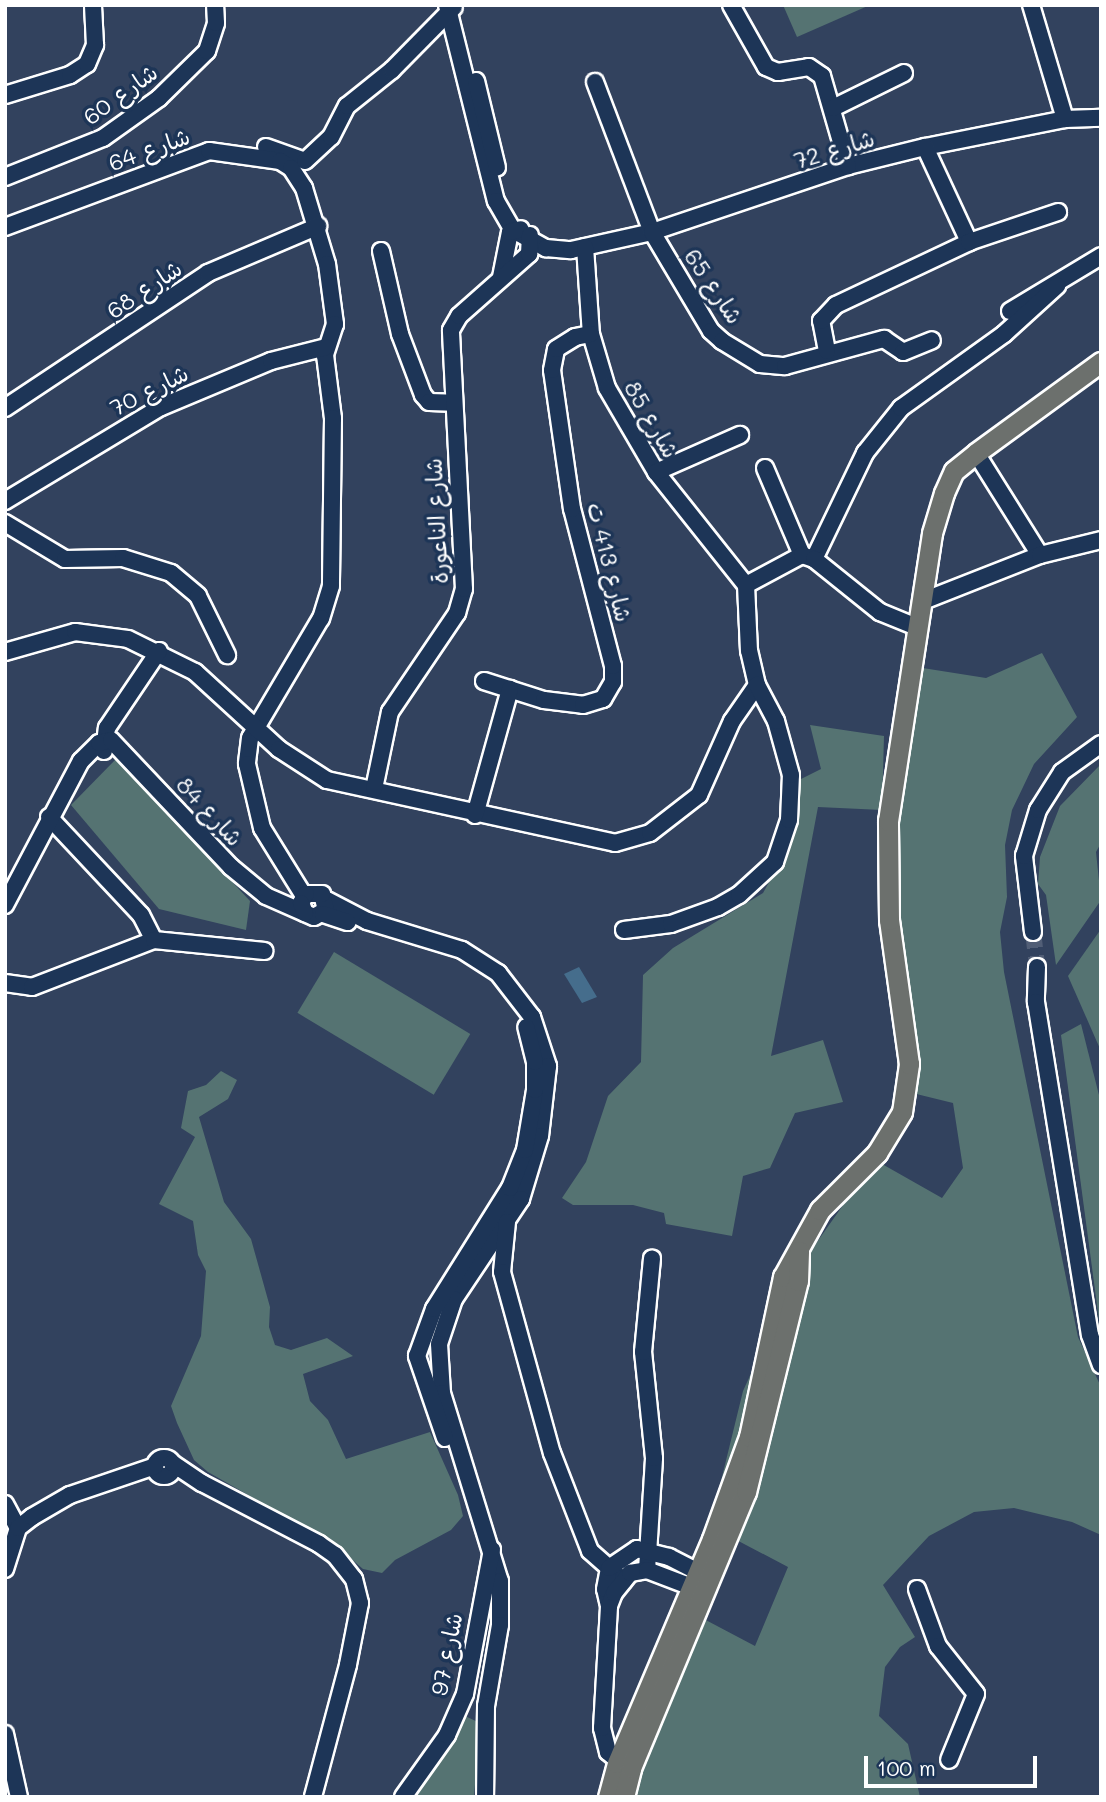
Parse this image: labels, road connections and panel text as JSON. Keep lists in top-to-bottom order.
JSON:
{
  "streets": {
    "street": [
      "شارع 60",
      "شارع 64",
      "شارع 72",
      "شارع 65",
      "شارع 68",
      "شارع 70",
      "شارع 85",
      "شارع الناعورة",
      "شارع 413 ت",
      "شارع 84",
      "شارع 97"
    ]
  },
  "crossings": [
    ["شارع 64", "شارع 68"],
    ["شارع 64", "شارع 70"],
    ["شارع 64", "شارع 84"],
    ["شارع 72", "شارع 65"],
    ["شارع 72", "شارع 85"],
    ["شارع 72", "شارع الناعورة"],
    ["شارع 85", "شارع 413 ت"]
  ],
  "scale_bar": "100 m"
}
